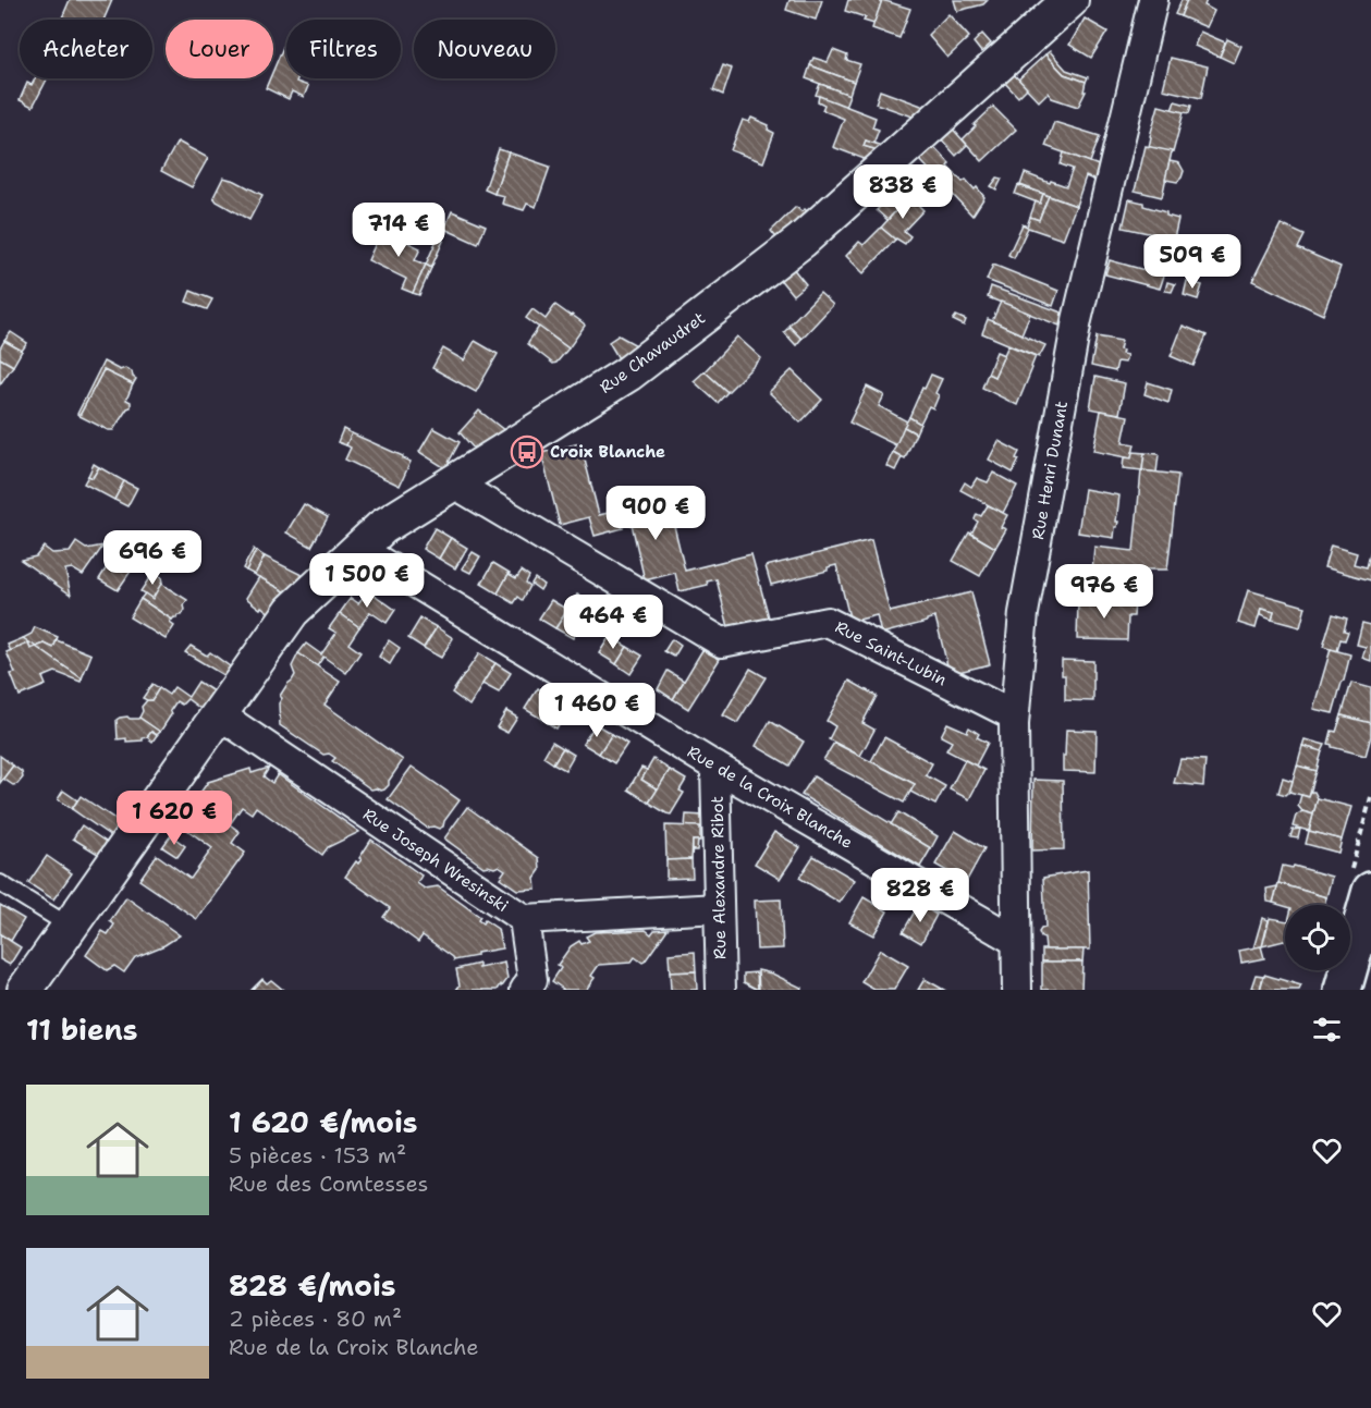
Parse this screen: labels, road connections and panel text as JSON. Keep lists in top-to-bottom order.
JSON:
{
  "streets": {
    "street": [
      "Rue Chavaudret",
      "Rue Henri Dunant",
      "Rue Saint-Lubin",
      "Rue de la Croix Blanche",
      "Rue Joseph Wresinski",
      "Rue Alexandre Ribot"
    ]
  },
  "crossings": [
    ["Rue Chavaudret", "Rue Saint-Lubin"],
    ["Rue Chavaudret", "Rue de la Croix Blanche"],
    ["Rue Chavaudret", "Rue Joseph Wresinski"],
    ["Rue Henri Dunant", "Rue Saint-Lubin"],
    ["Rue Henri Dunant", "Rue de la Croix Blanche"],
    ["Rue de la Croix Blanche", "Rue Alexandre Ribot"],
    ["Rue Joseph Wresinski", "Rue Alexandre Ribot"]
  ],
  "places": {
    "bus stop": ["Croix Blanche"]
  },
  "page": {
    "chip": [
      "Acheter",
      "Louer",
      "Filtres",
      "Nouveau"
    ],
    "price": [
      "838 €",
      "714 €",
      "509 €",
      "900 €",
      "696 €",
      "1 500 €",
      "976 €",
      "464 €",
      "1 460 €",
      "1 620 €",
      "828 €"
    ],
    "heading": "11 biens",
    "list": [
      {
        "name": "1 620 €/mois",
        "note": "5 pièces · 153 m² · Rue des Comtesses"
      },
      {
        "name": "828 €/mois",
        "note": "2 pièces · 80 m² · Rue de la Croix Blanche"
      }
    ]
  }
}
